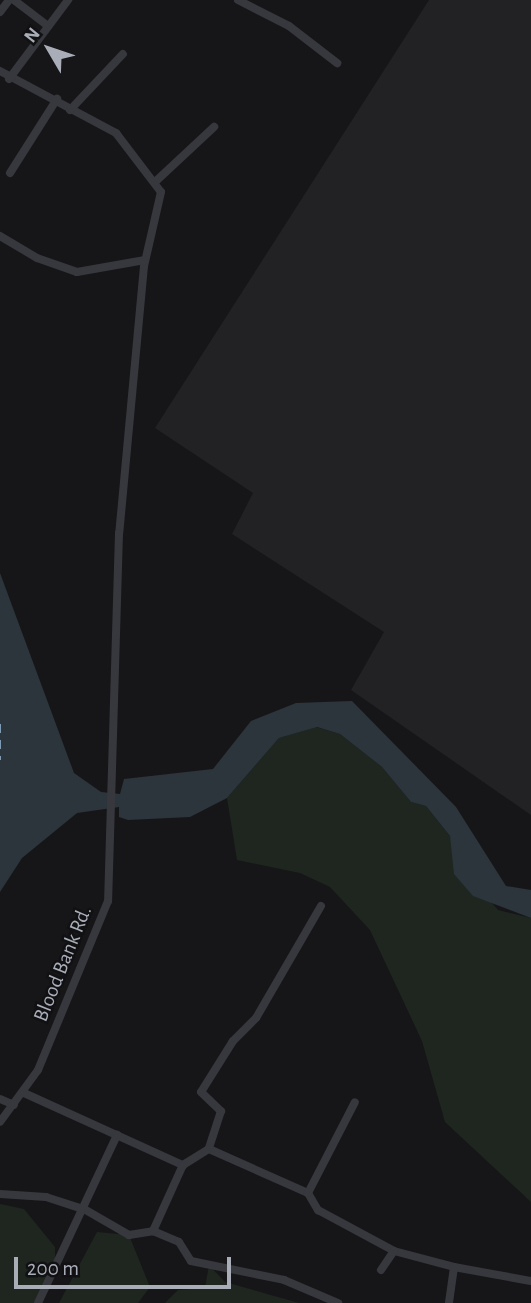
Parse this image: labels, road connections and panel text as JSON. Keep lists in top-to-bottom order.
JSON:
{
  "streets": {
    "street": ["Blood Bank Rd."]
  },
  "scale_bar": "200 m",
  "north": "top left"
}
